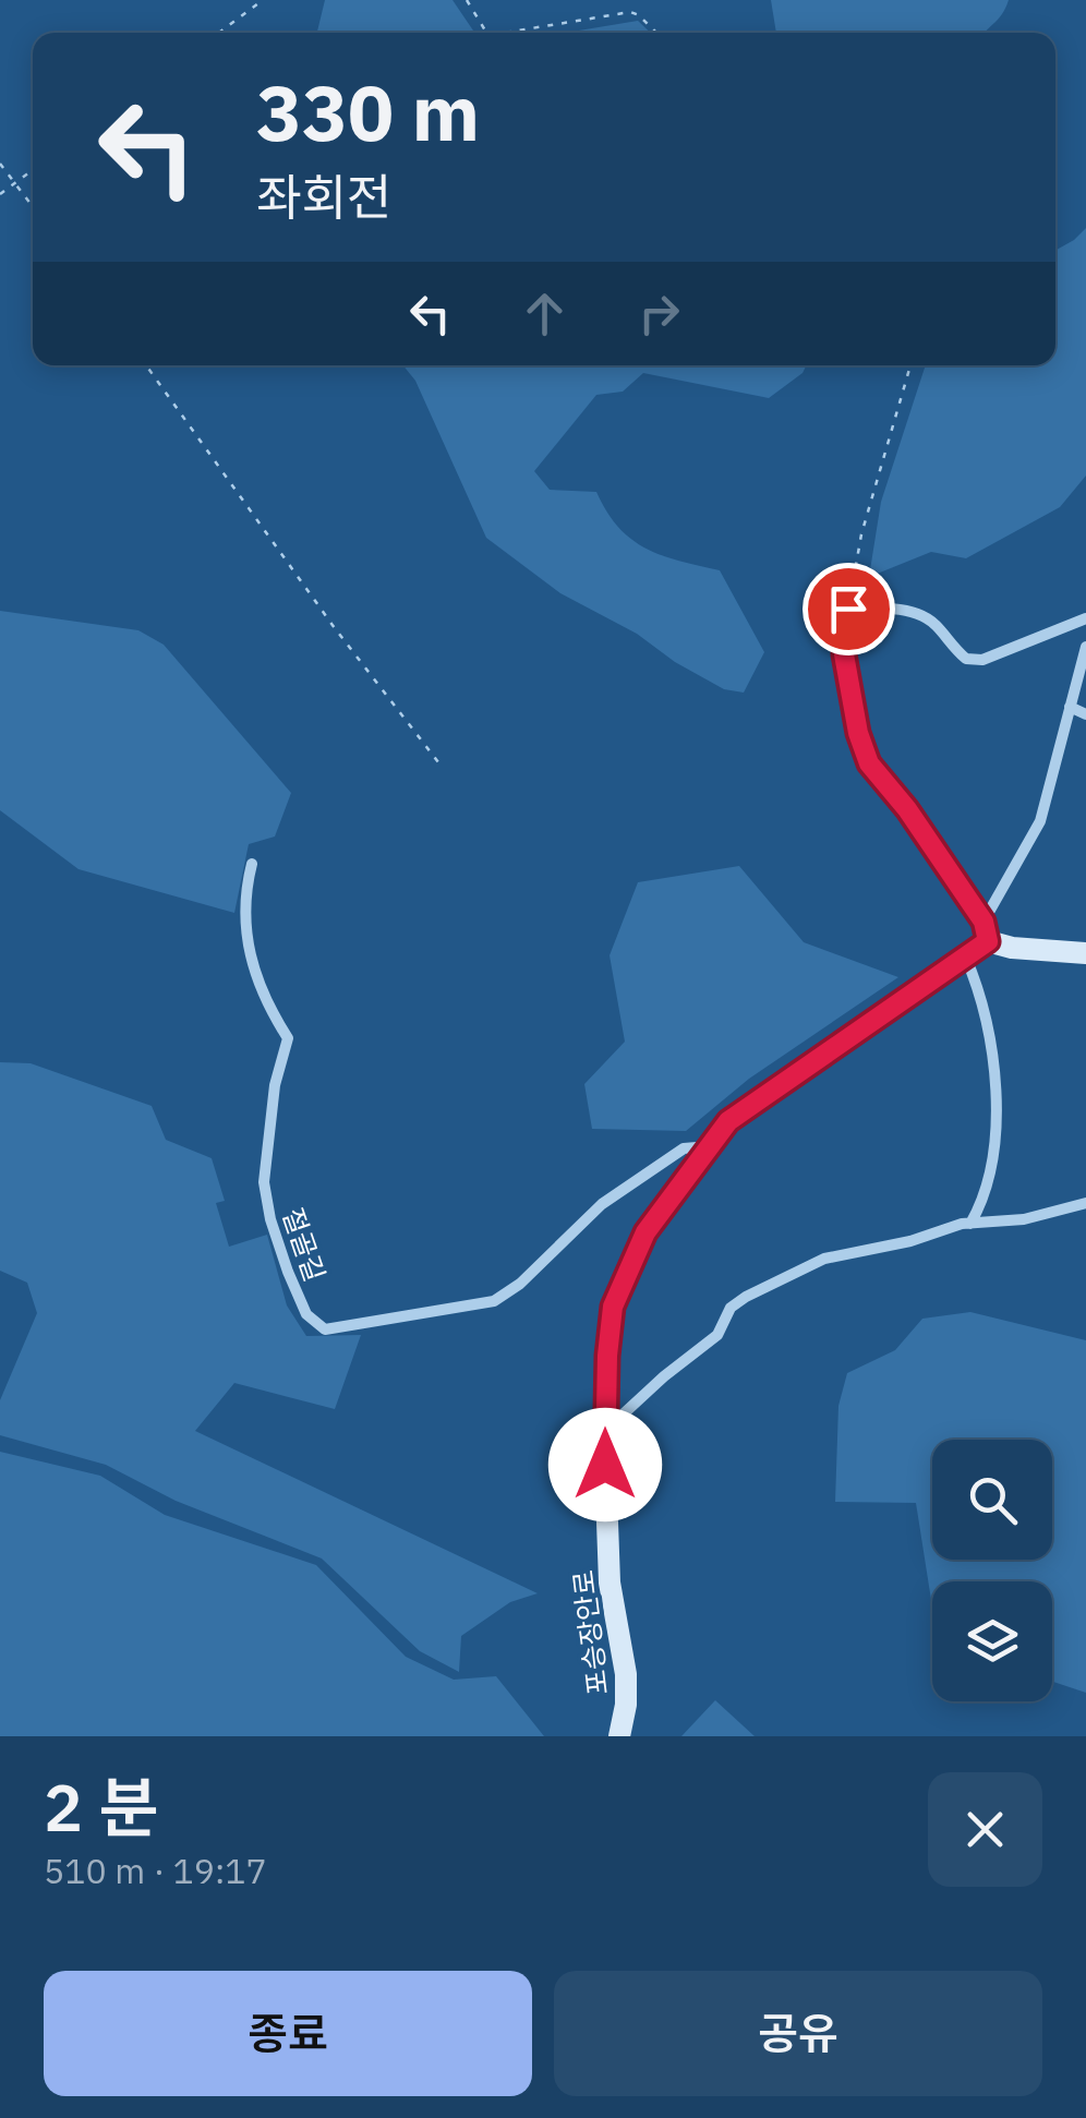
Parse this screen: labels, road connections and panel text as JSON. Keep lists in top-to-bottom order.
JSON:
{
  "streets": {
    "street": ["절골길", "포승장안로"]
  },
  "crossings": [
    ["절골길", "포승장안로"]
  ],
  "page": {
    "turn": ["330 m", "좌회전"],
    "heading": ["2 분", "510 m · 19:17"],
    "buttons": ["종료", "공유"]
  }
}
